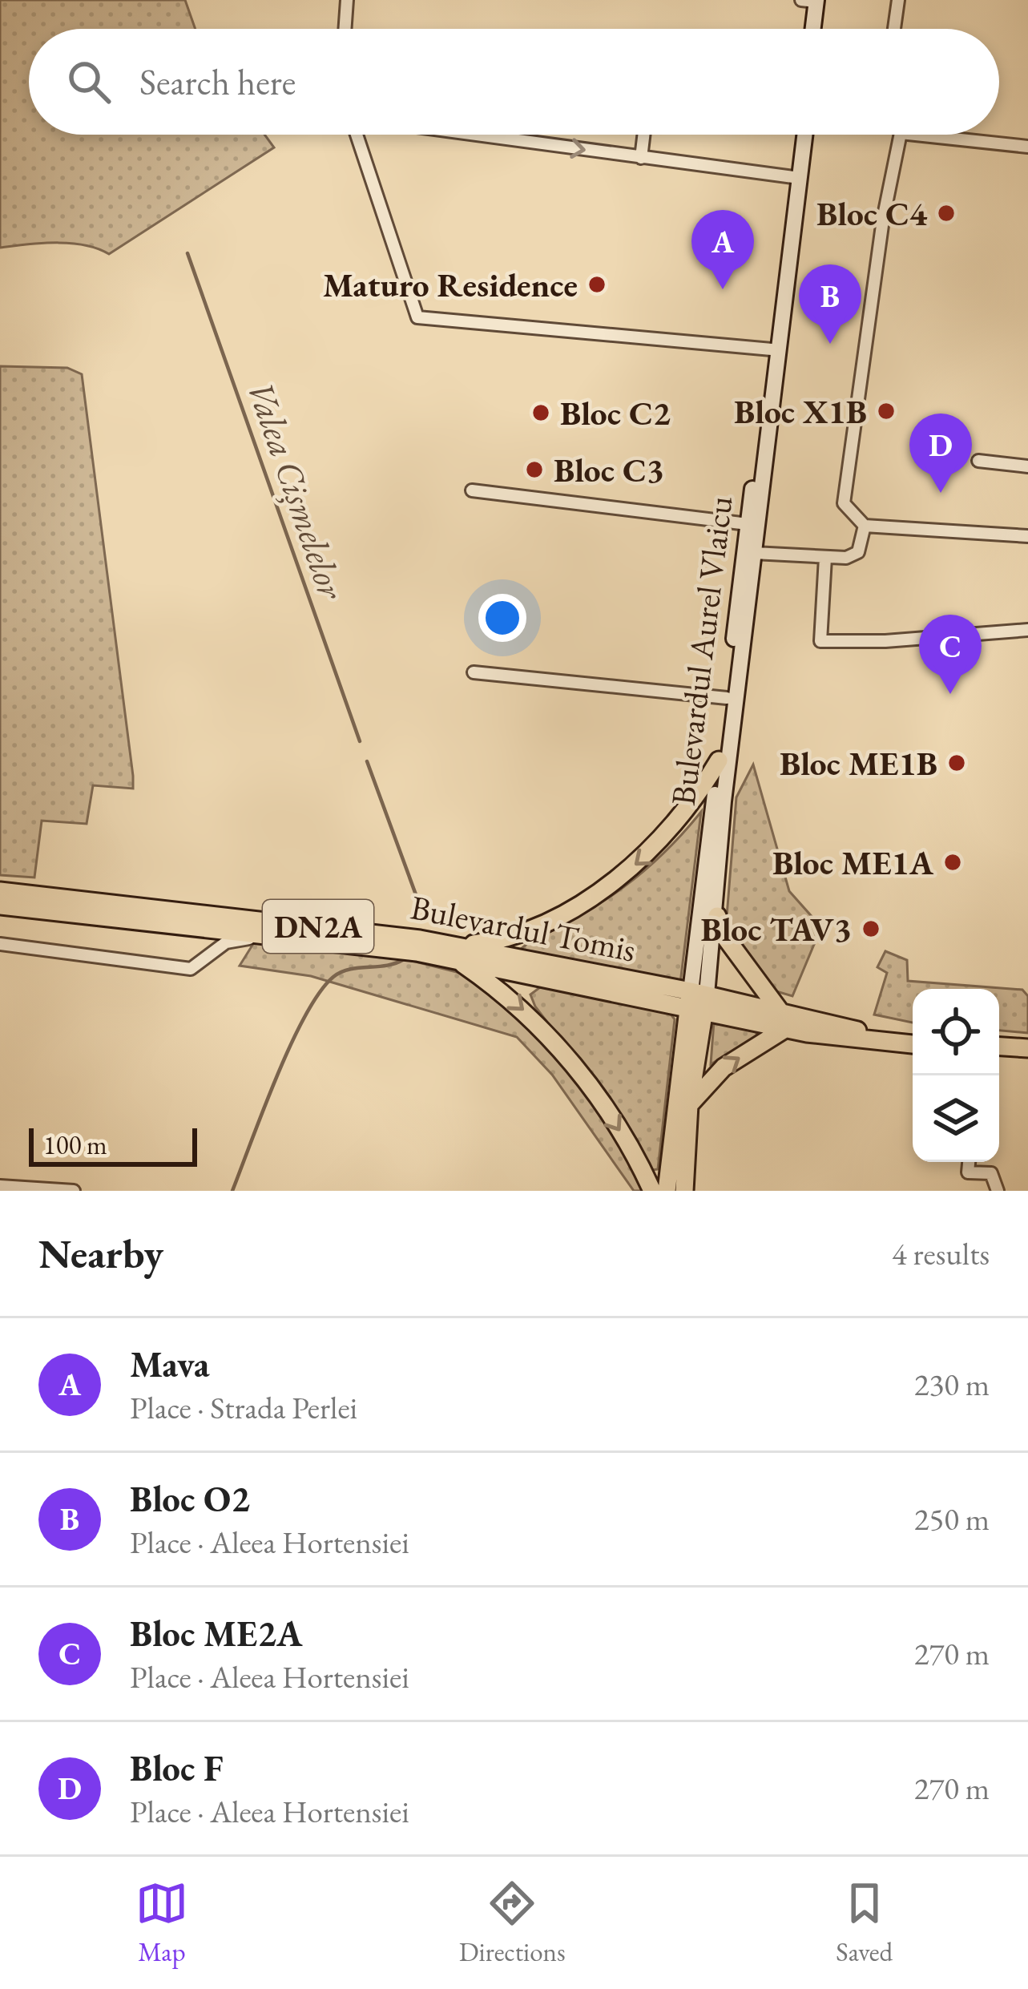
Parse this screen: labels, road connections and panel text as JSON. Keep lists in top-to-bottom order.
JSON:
{
  "streets": {
    "main road": ["Bulevardul Aurel Vlaicu", "DN2A", "Bulevardul Tomis"]
  },
  "crossings": [
    ["Bulevardul Aurel Vlaicu", "Bulevardul Tomis"]
  ],
  "water": ["Valea Cișmelelor"],
  "places": [
    "Bloc C4",
    "Maturo Residence",
    "Bloc X1B",
    "Bloc C2",
    "Bloc C3",
    "Bloc ME1B",
    "Bloc ME1A",
    "Bloc TAV3"
  ],
  "scale_bar": "100 m",
  "page": {
    "search": "Search here",
    "pins": [
      "A",
      "B",
      "D",
      "C"
    ],
    "scale": "100 m",
    "heading": ["Nearby", "4 results"],
    "list": [
      {
        "mark": "A",
        "name": "Mava",
        "note": "Place · Strada Perlei",
        "value": "230 m"
      },
      {
        "mark": "B",
        "name": "Bloc O2",
        "note": "Place · Aleea Hortensiei",
        "value": "250 m"
      },
      {
        "mark": "C",
        "name": "Bloc ME2A",
        "note": "Place · Aleea Hortensiei",
        "value": "270 m"
      },
      {
        "mark": "D",
        "name": "Bloc F",
        "note": "Place · Aleea Hortensiei",
        "value": "270 m"
      }
    ],
    "nav": ["Map", "Directions", "Saved"]
  }
}
